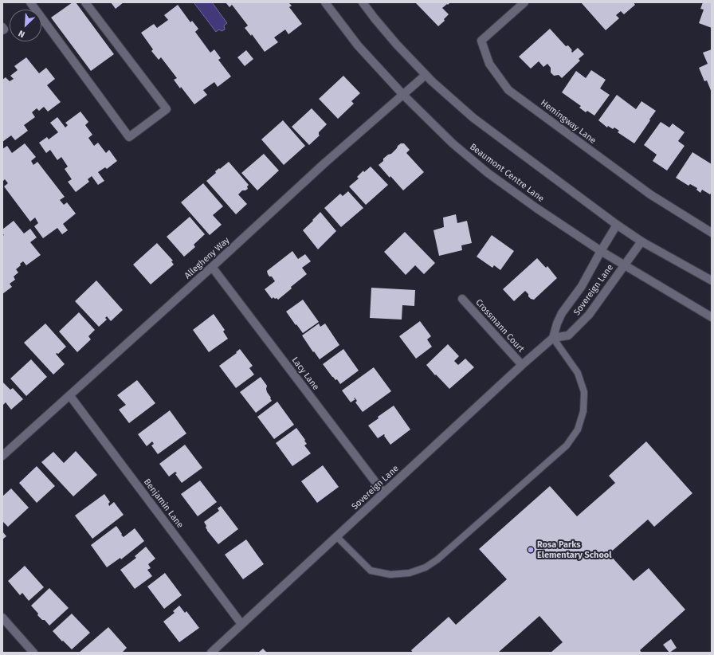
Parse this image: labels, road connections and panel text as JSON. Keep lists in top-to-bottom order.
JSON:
{
  "streets": {
    "street": [
      "Hemingway Lane",
      "Beaumont Centre Lane",
      "Allegheny Way",
      "Sovereign Lane",
      "Crossmann Court",
      "Lacy Lane",
      "Benjamin Lane"
    ]
  },
  "crossings": [
    ["Beaumont Centre Lane", "Allegheny Way"],
    ["Beaumont Centre Lane", "Sovereign Lane"],
    ["Allegheny Way", "Lacy Lane"],
    ["Allegheny Way", "Benjamin Lane"],
    ["Sovereign Lane", "Crossmann Court"],
    ["Sovereign Lane", "Lacy Lane"],
    ["Sovereign Lane", "Benjamin Lane"]
  ],
  "places": ["Rosa Parks Elementary School"],
  "north": "bottom left"
}
